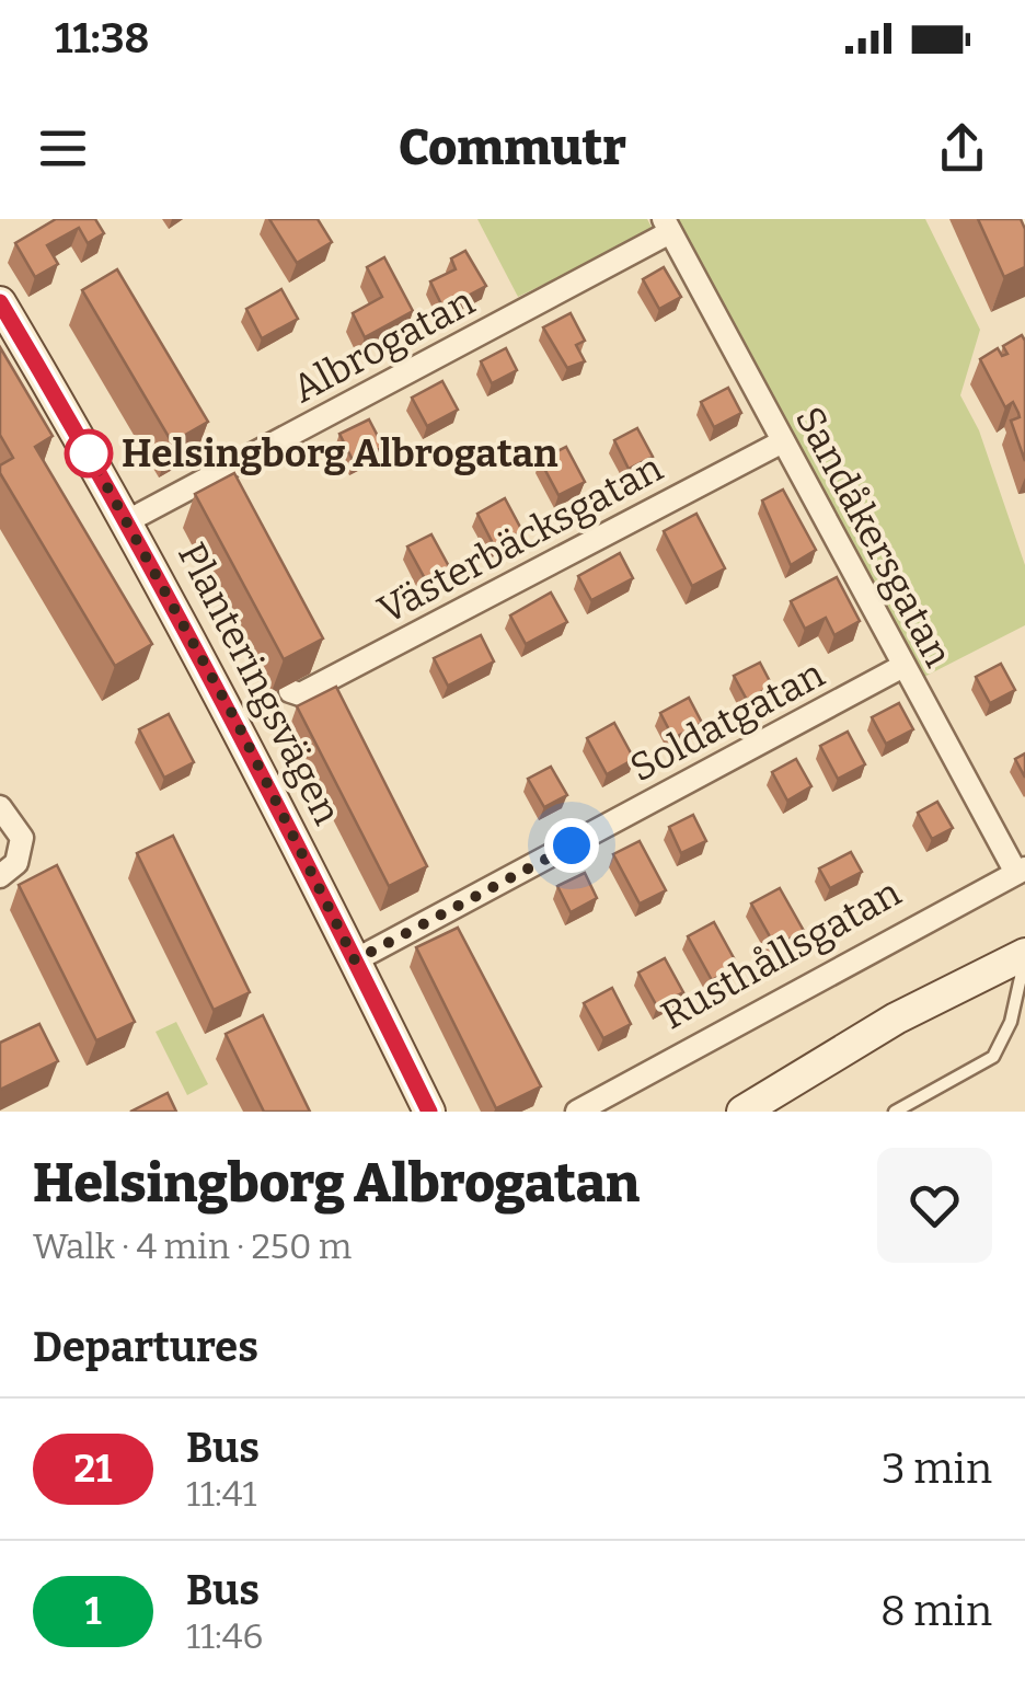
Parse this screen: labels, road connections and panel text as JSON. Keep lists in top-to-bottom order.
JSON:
{
  "streets": {
    "street": [
      "Albrogatan",
      "Sandåkersgatan",
      "Västerbäcksgatan",
      "Planteringsvägen",
      "Soldatgatan",
      "Rusthållsgatan"
    ]
  },
  "crossings": [
    ["Albrogatan", "Sandåkersgatan"],
    ["Albrogatan", "Planteringsvägen"],
    ["Sandåkersgatan", "Västerbäcksgatan"],
    ["Sandåkersgatan", "Soldatgatan"],
    ["Sandåkersgatan", "Rusthållsgatan"],
    ["Planteringsvägen", "Soldatgatan"]
  ],
  "places": ["Helsingborg Albrogatan"],
  "lines": ["bus line 21"],
  "page": {
    "status": "11:38",
    "header": "Commutr",
    "heading": [
      ["Helsingborg Albrogatan", "Walk · 4 min · 250 m"],
      "Departures"
    ],
    "list": [
      {
        "mark": "21",
        "name": "Bus",
        "note": "11:41",
        "value": "3 min"
      },
      {
        "mark": "1",
        "name": "Bus",
        "note": "11:46",
        "value": "8 min"
      }
    ]
  }
}
